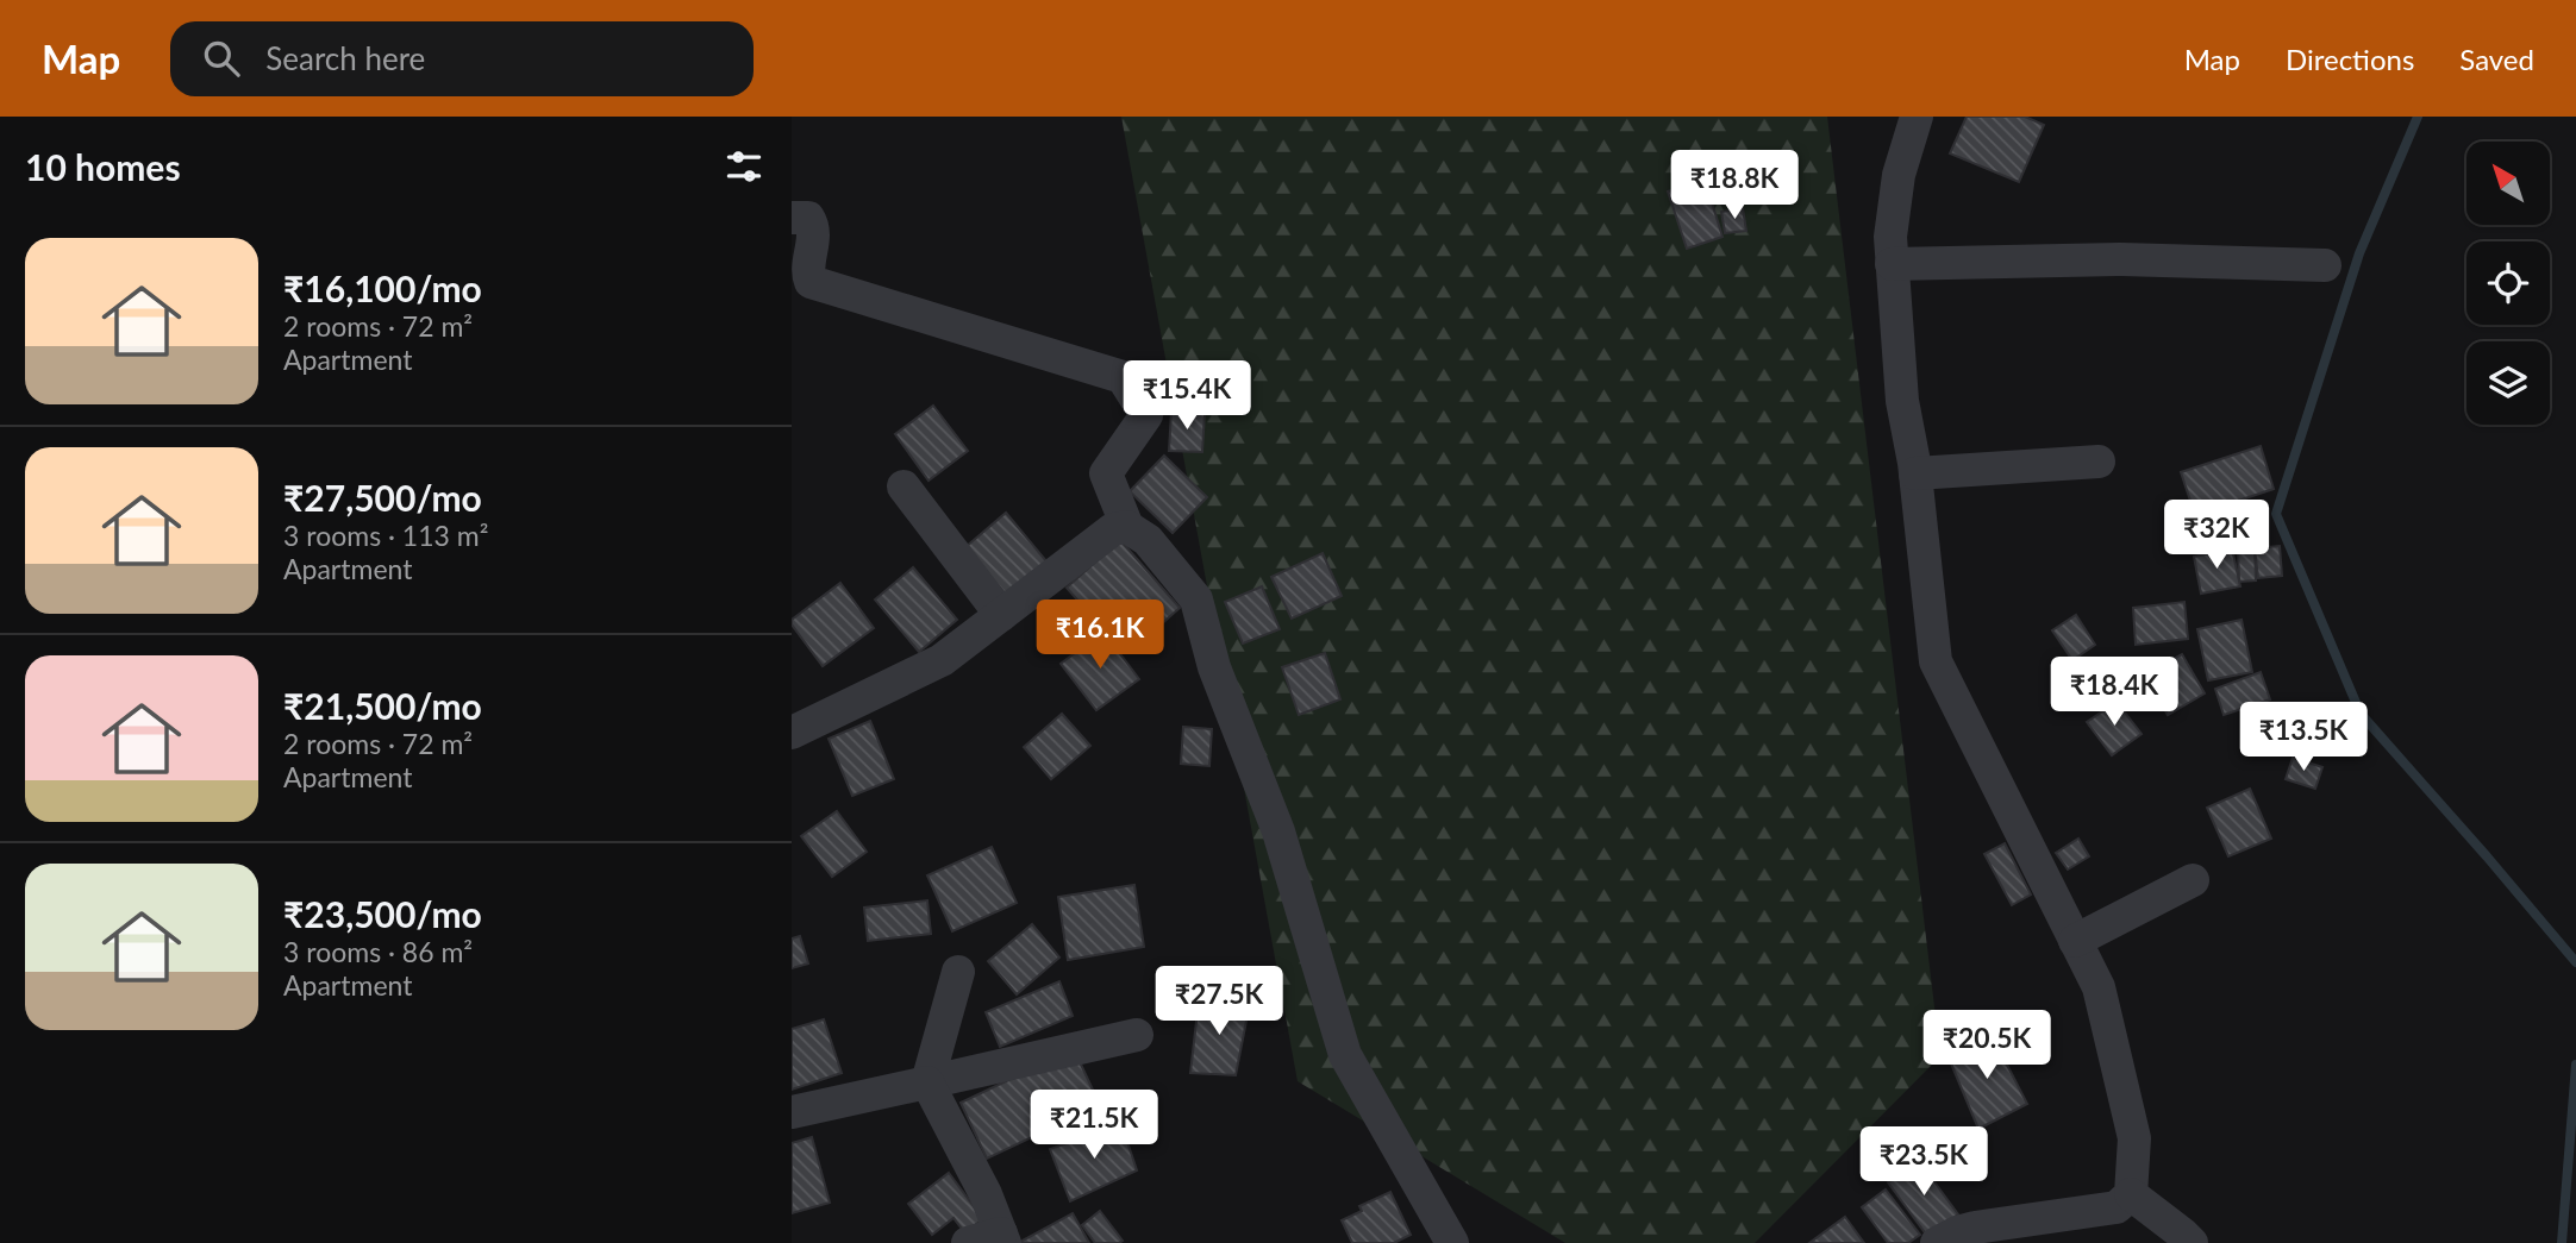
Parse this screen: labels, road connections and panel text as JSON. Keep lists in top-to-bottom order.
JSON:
{
  "north": "top left",
  "page": {
    "header": "Map",
    "search": "Search here",
    "nav": ["Map", "Directions", "Saved"],
    "heading": "10 homes",
    "price": [
      "₹18.8K",
      "₹15.4K",
      "₹32K",
      "₹16.1K",
      "₹18.4K",
      "₹13.5K",
      "₹27.5K",
      "₹20.5K",
      "₹21.5K",
      "₹23.5K"
    ],
    "list": [
      {
        "name": "₹16,100/mo",
        "note": "2 rooms · 72 m² · Apartment"
      },
      {
        "name": "₹27,500/mo",
        "note": "3 rooms · 113 m² · Apartment"
      },
      {
        "name": "₹21,500/mo",
        "note": "2 rooms · 72 m² · Apartment"
      },
      {
        "name": "₹23,500/mo",
        "note": "3 rooms · 86 m² · Apartment"
      }
    ]
  }
}
